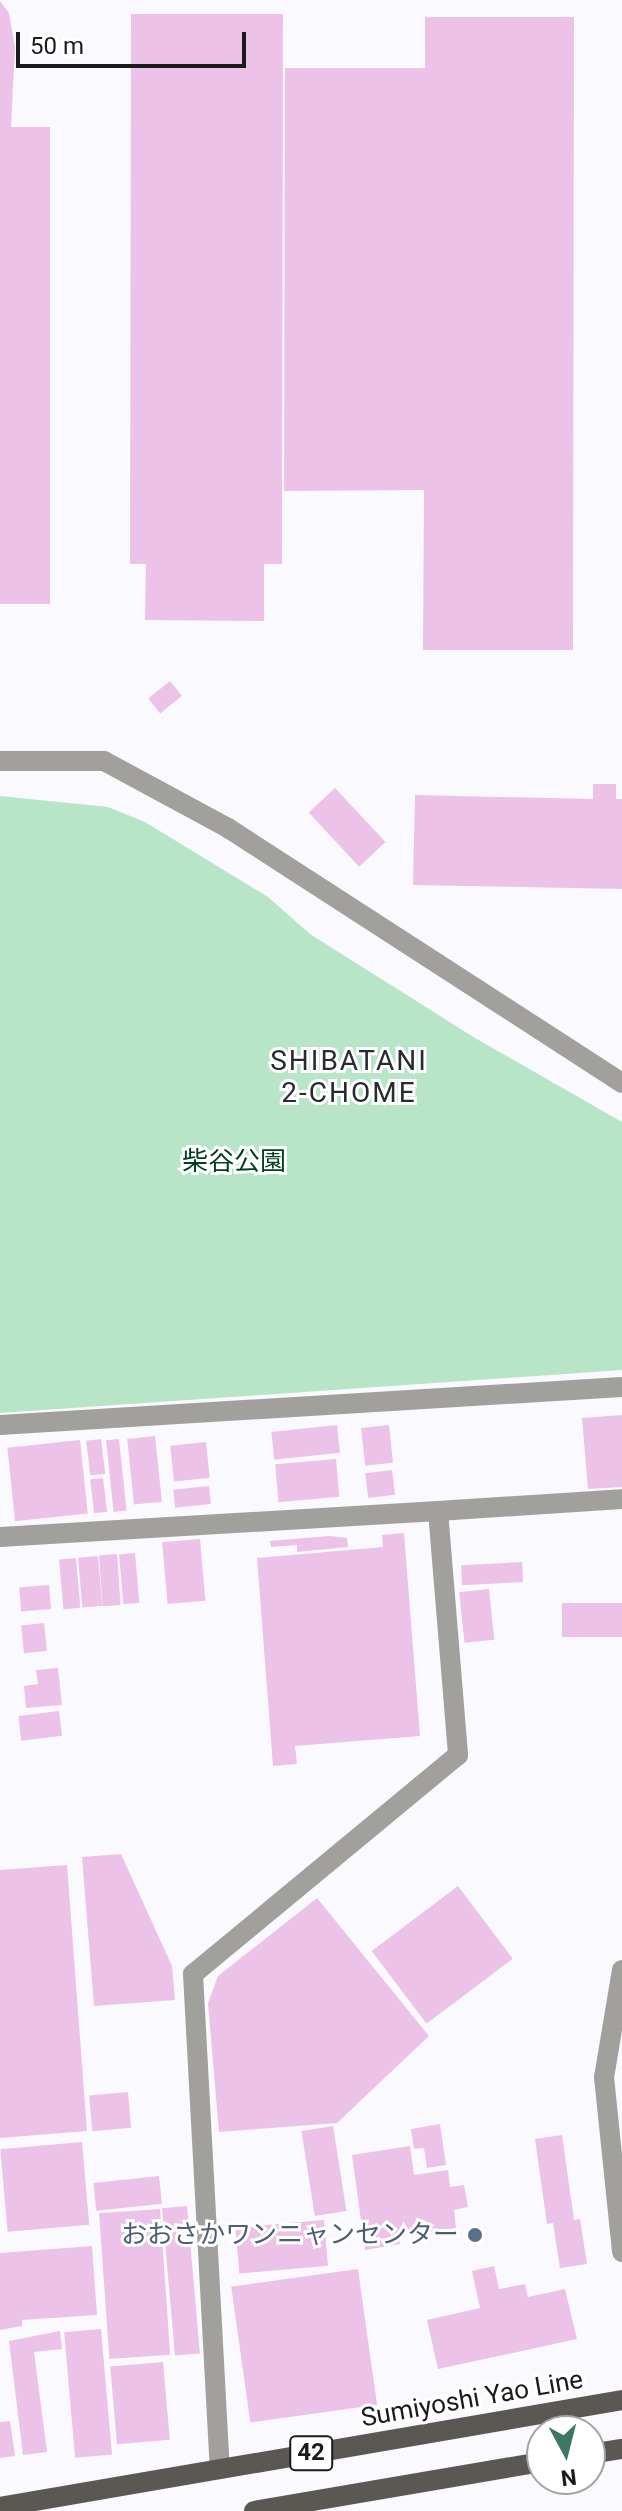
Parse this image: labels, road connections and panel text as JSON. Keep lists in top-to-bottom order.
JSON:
{
  "streets": {
    "main road": ["Sumiyoshi Yao Line", "42"]
  },
  "districts": ["SHIBATANI 2-CHOME"],
  "parks": ["柴谷公園"],
  "places": ["おおさかワンニャンセンター"],
  "scale_bar": "50 m",
  "north": "bottom"
}
